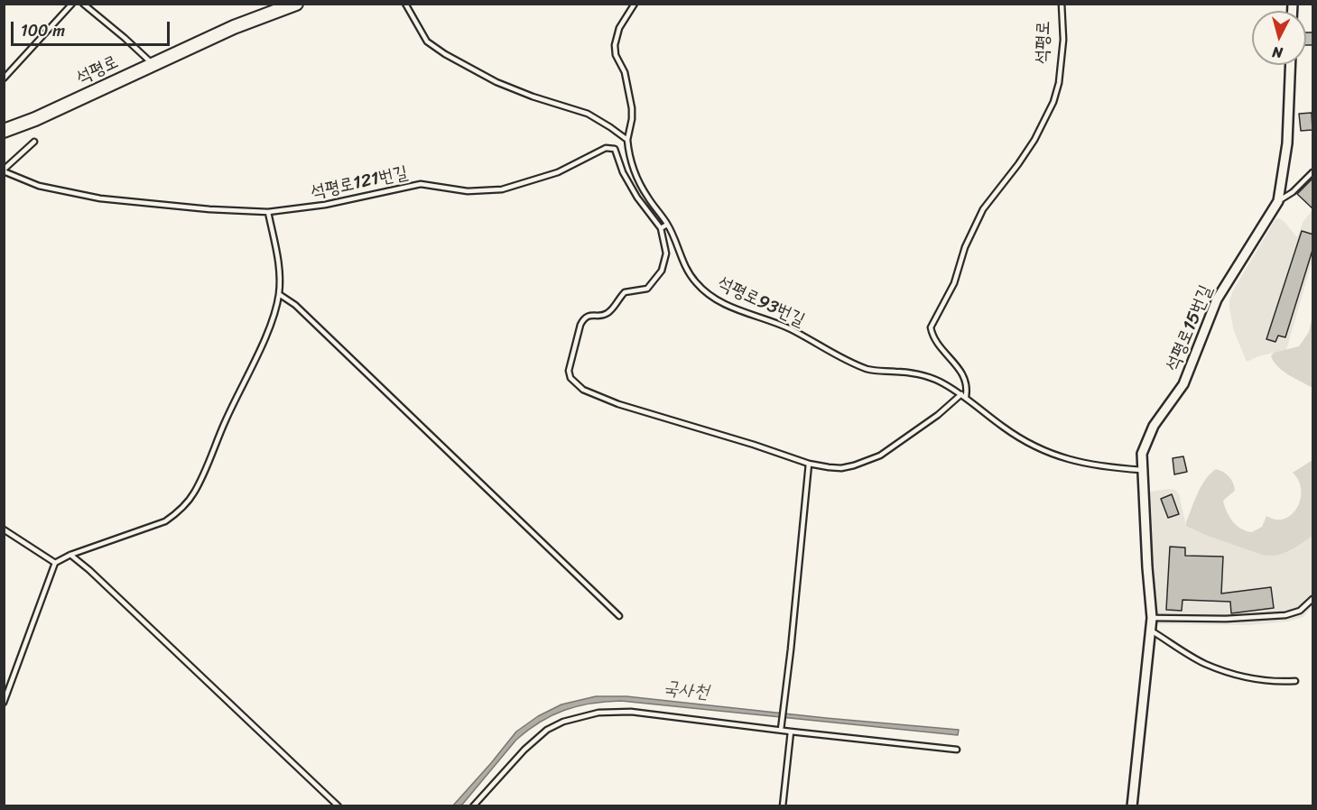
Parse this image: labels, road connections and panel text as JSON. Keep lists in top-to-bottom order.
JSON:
{
  "streets": {
    "street": ["석평로", "석평로15번길"],
    "lane": ["석평로121번길", "석평로93번길"]
  },
  "crossings": [
    ["석평로", "석평로93번길"],
    ["석평로93번길", "석평로15번길"]
  ],
  "water": ["국사천"],
  "scale_bar": "100 m",
  "north": "bottom"
}
